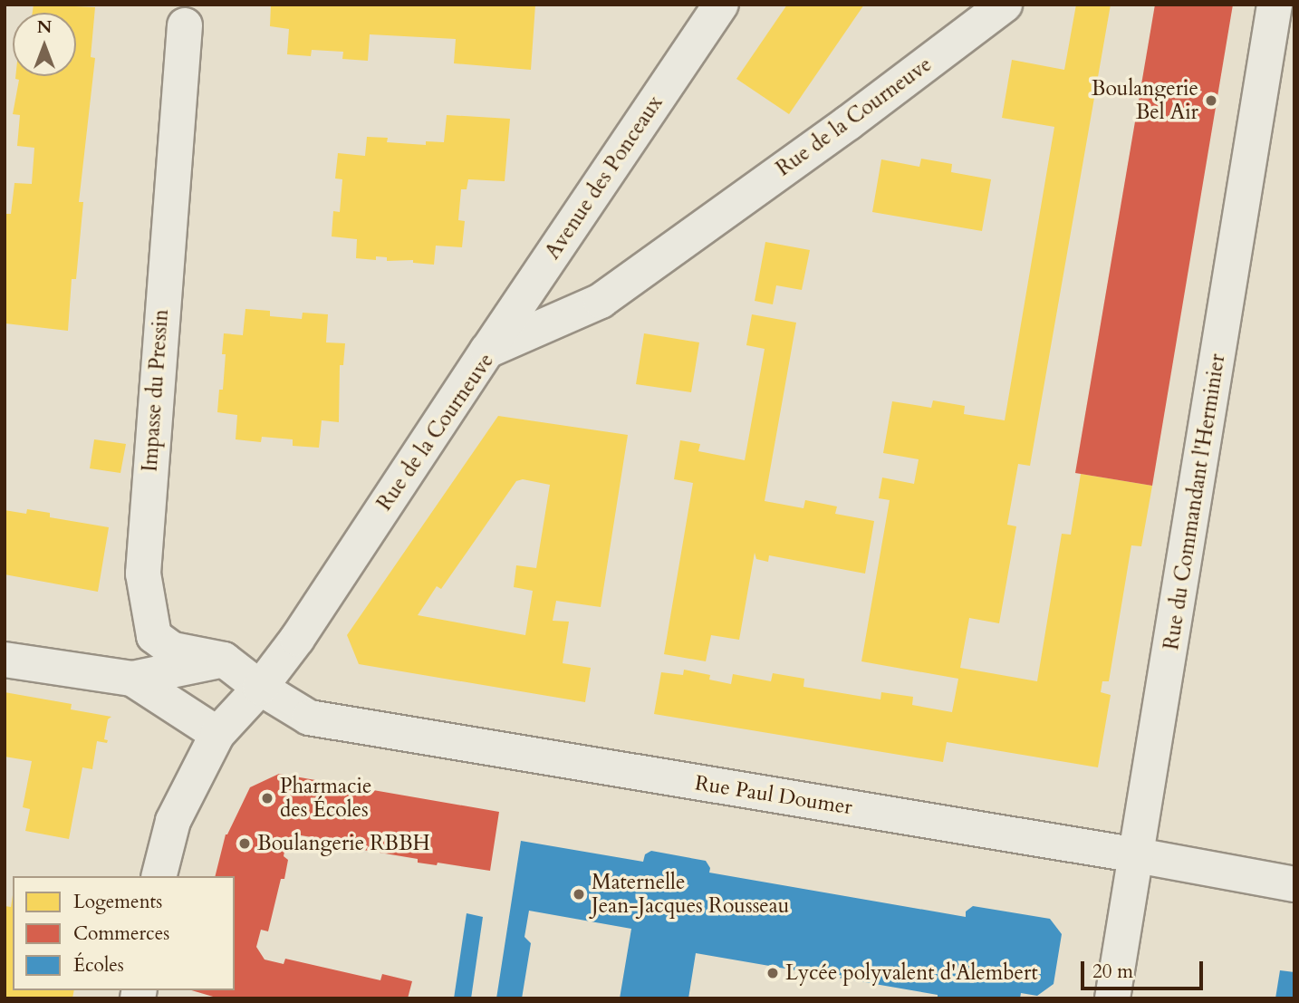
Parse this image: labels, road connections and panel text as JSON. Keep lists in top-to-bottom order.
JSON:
{
  "streets": {
    "street": [
      "Rue de la Courneuve",
      "Avenue des Ponceaux",
      "Impasse du Pressin",
      "Rue du Commandant l'Herminier",
      "Rue Paul Doumer"
    ]
  },
  "crossings": [
    ["Rue de la Courneuve", "Avenue des Ponceaux"],
    ["Rue de la Courneuve", "Impasse du Pressin"],
    ["Rue de la Courneuve", "Rue Paul Doumer"],
    ["Impasse du Pressin", "Rue Paul Doumer"],
    ["Rue du Commandant l'Herminier", "Rue Paul Doumer"]
  ],
  "places": [
    "Boulangerie Bel Air",
    "Pharmacie des Écoles",
    "Boulangerie RBBH",
    "Maternelle Jean-Jacques Rousseau",
    "Lycée polyvalent d'Alembert"
  ],
  "legend": ["Logements", "Commerces", "Écoles"],
  "scale_bar": "20 m",
  "north": "top"
}
